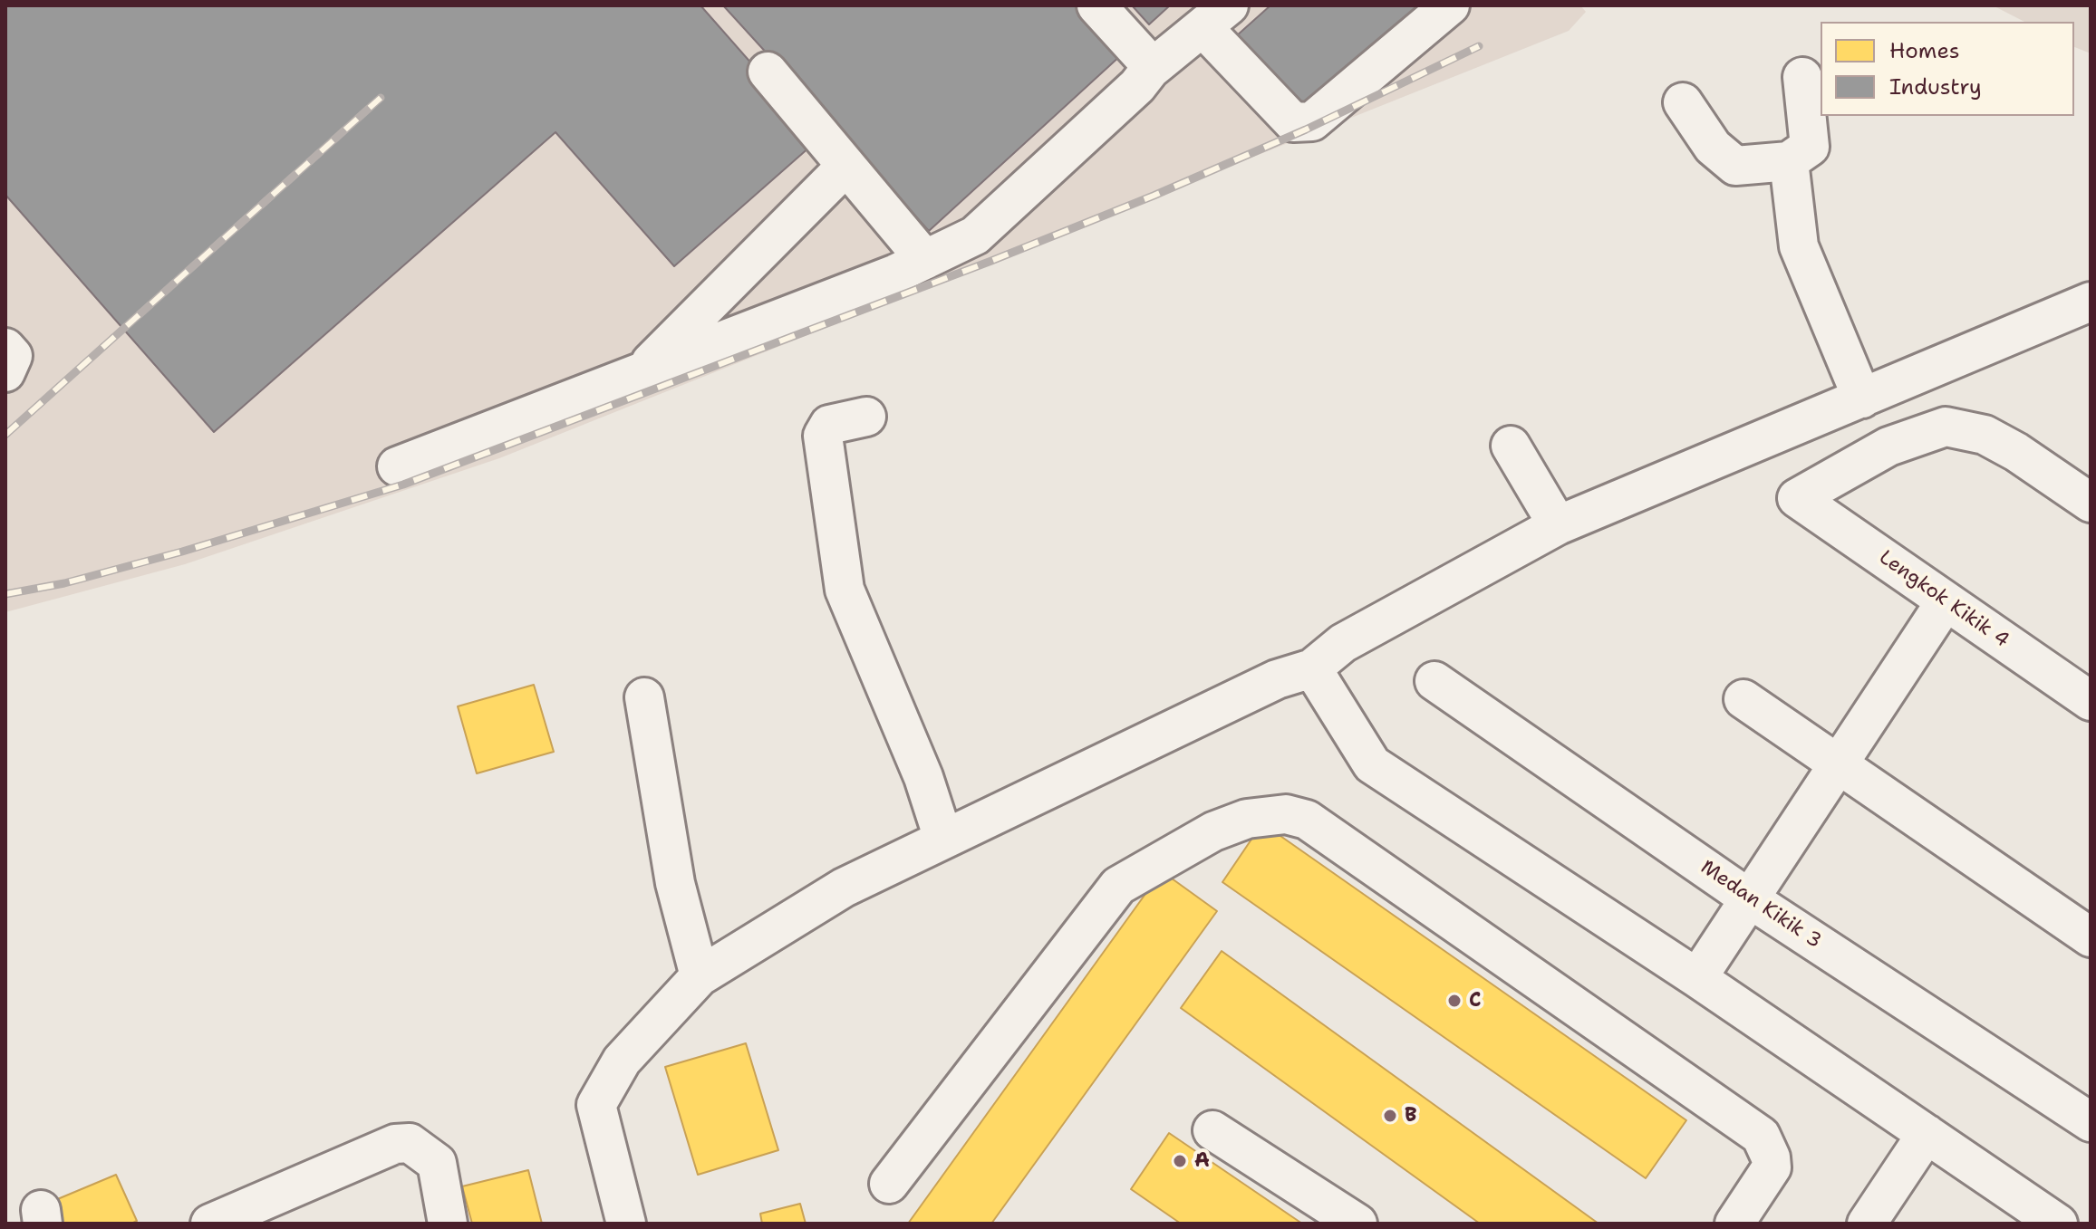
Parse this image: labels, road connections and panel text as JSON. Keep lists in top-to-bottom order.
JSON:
{
  "streets": {
    "street": ["Lengkok Kikik 4", "Medan Kikik 3"]
  },
  "places": ["C", "B", "A"],
  "legend": ["Homes", "Industry"]
}
